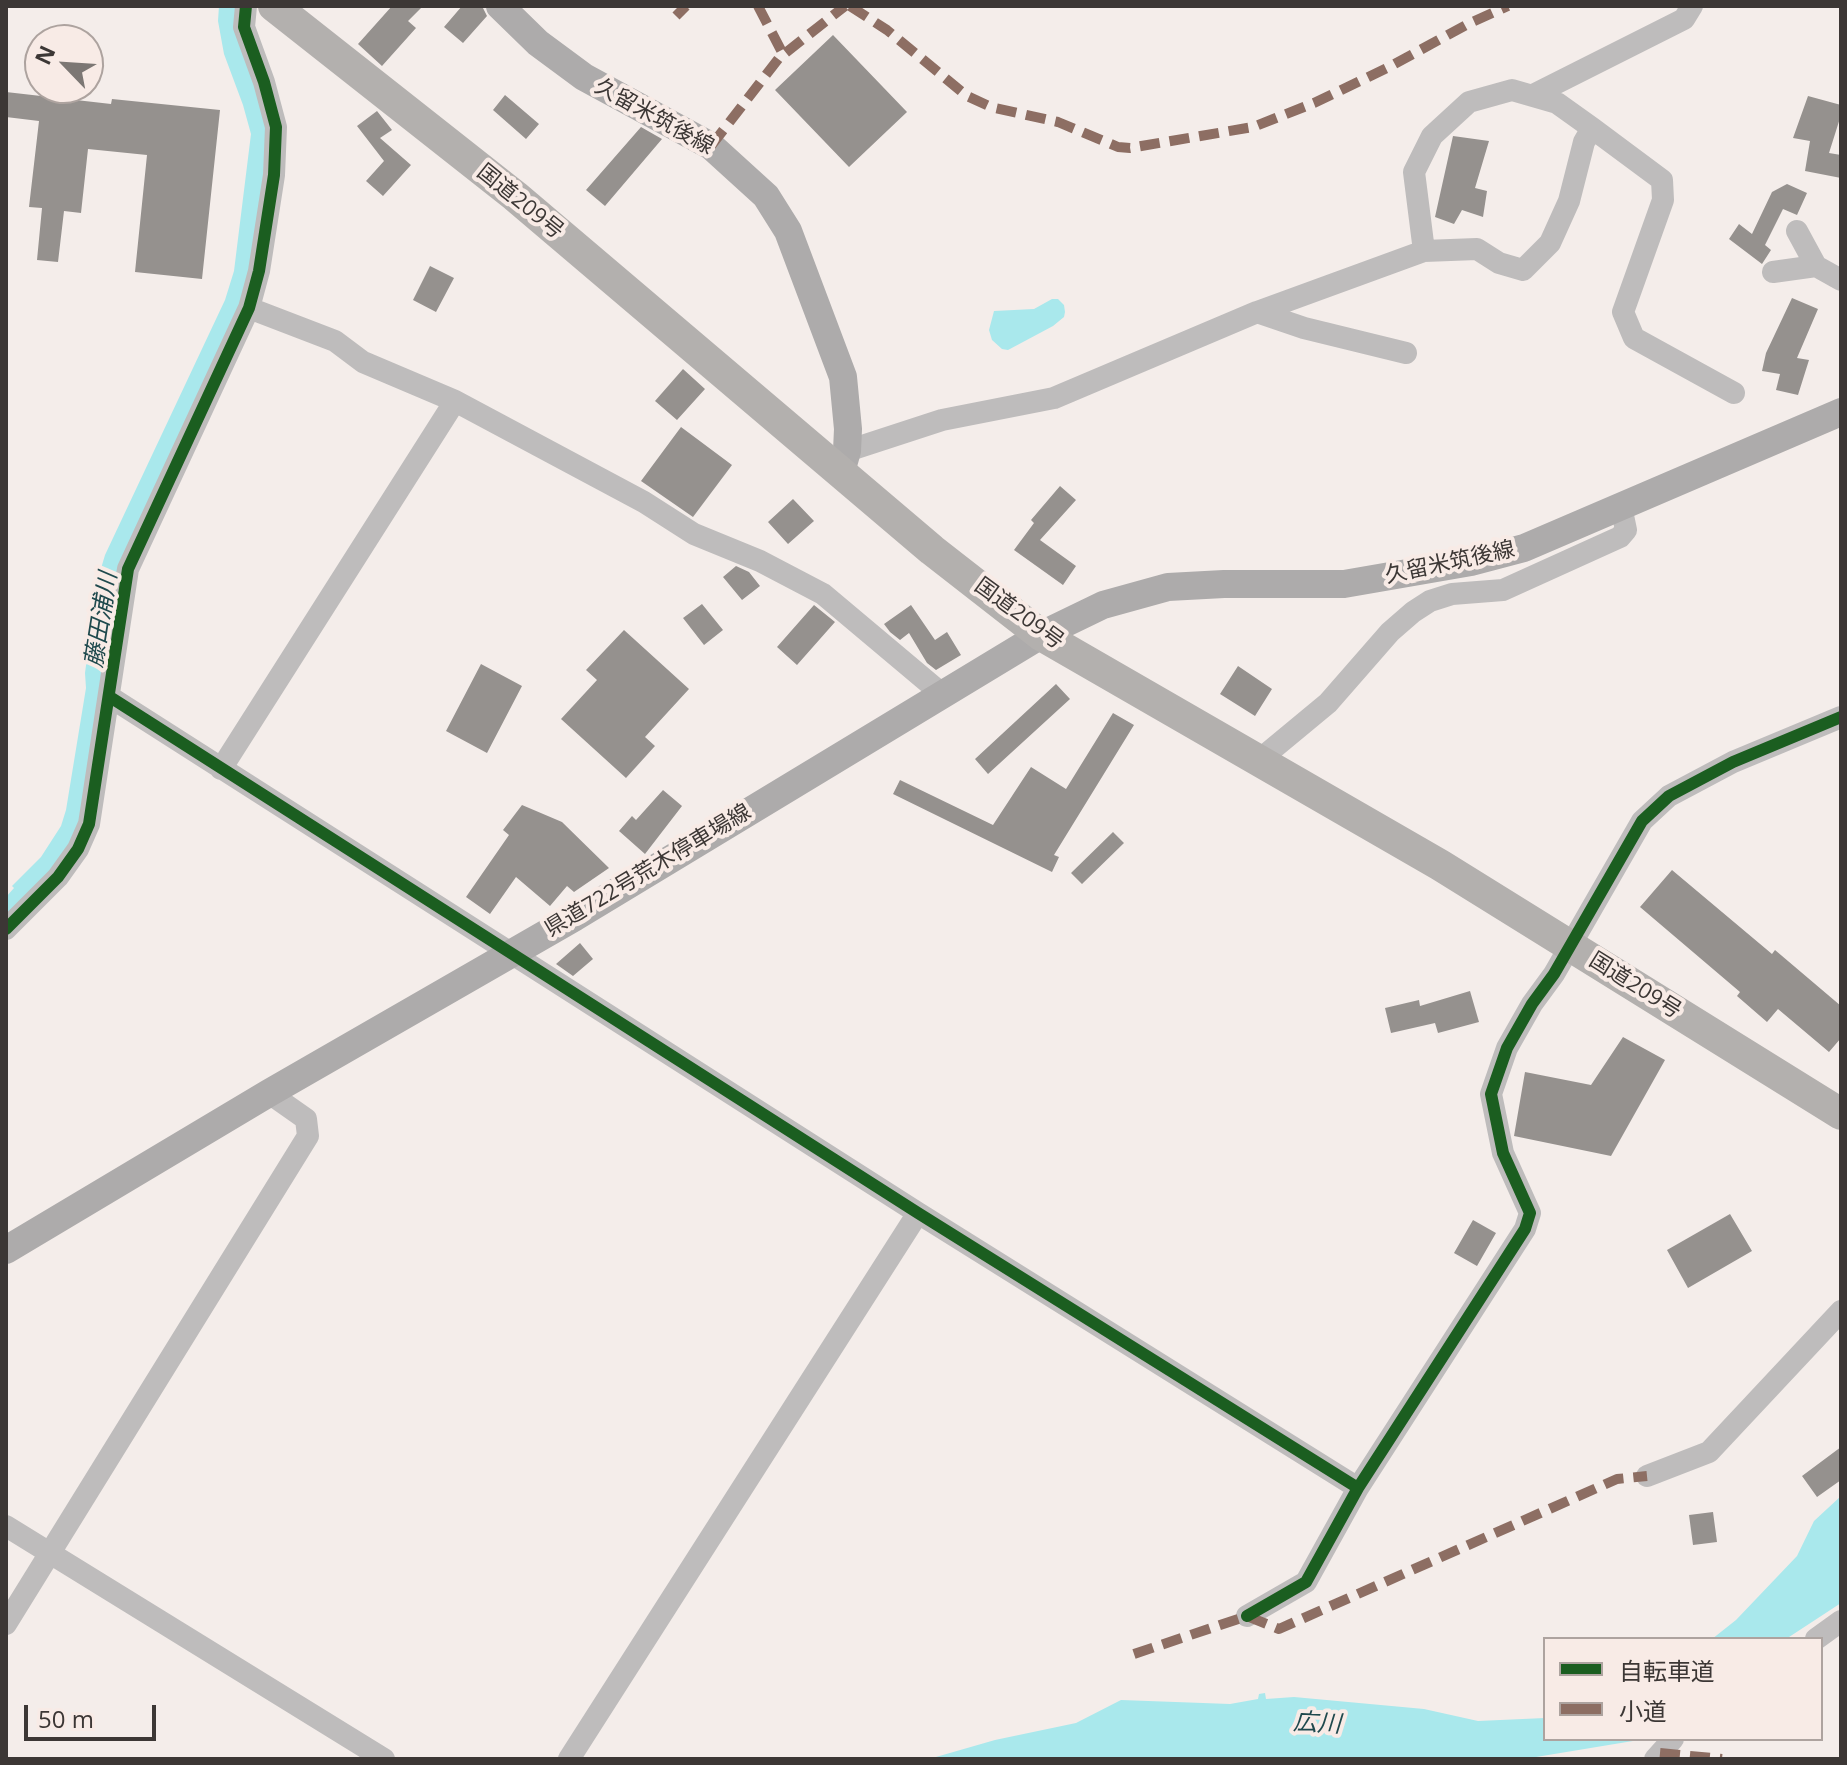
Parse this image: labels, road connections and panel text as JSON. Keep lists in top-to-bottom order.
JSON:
{
  "streets": {
    "highway": ["国道209号"],
    "main road": ["久留米筑後線", "県道722号荒木停車場線"]
  },
  "crossings": [
    ["久留米筑後線", "国道209号"],
    ["久留米筑後線", "県道722号荒木停車場線"],
    ["国道209号", "県道722号荒木停車場線"]
  ],
  "water": ["藤田浦川", "広川"],
  "legend": ["自転車道", "小道"],
  "scale_bar": "50 m",
  "north": "top left"
}
